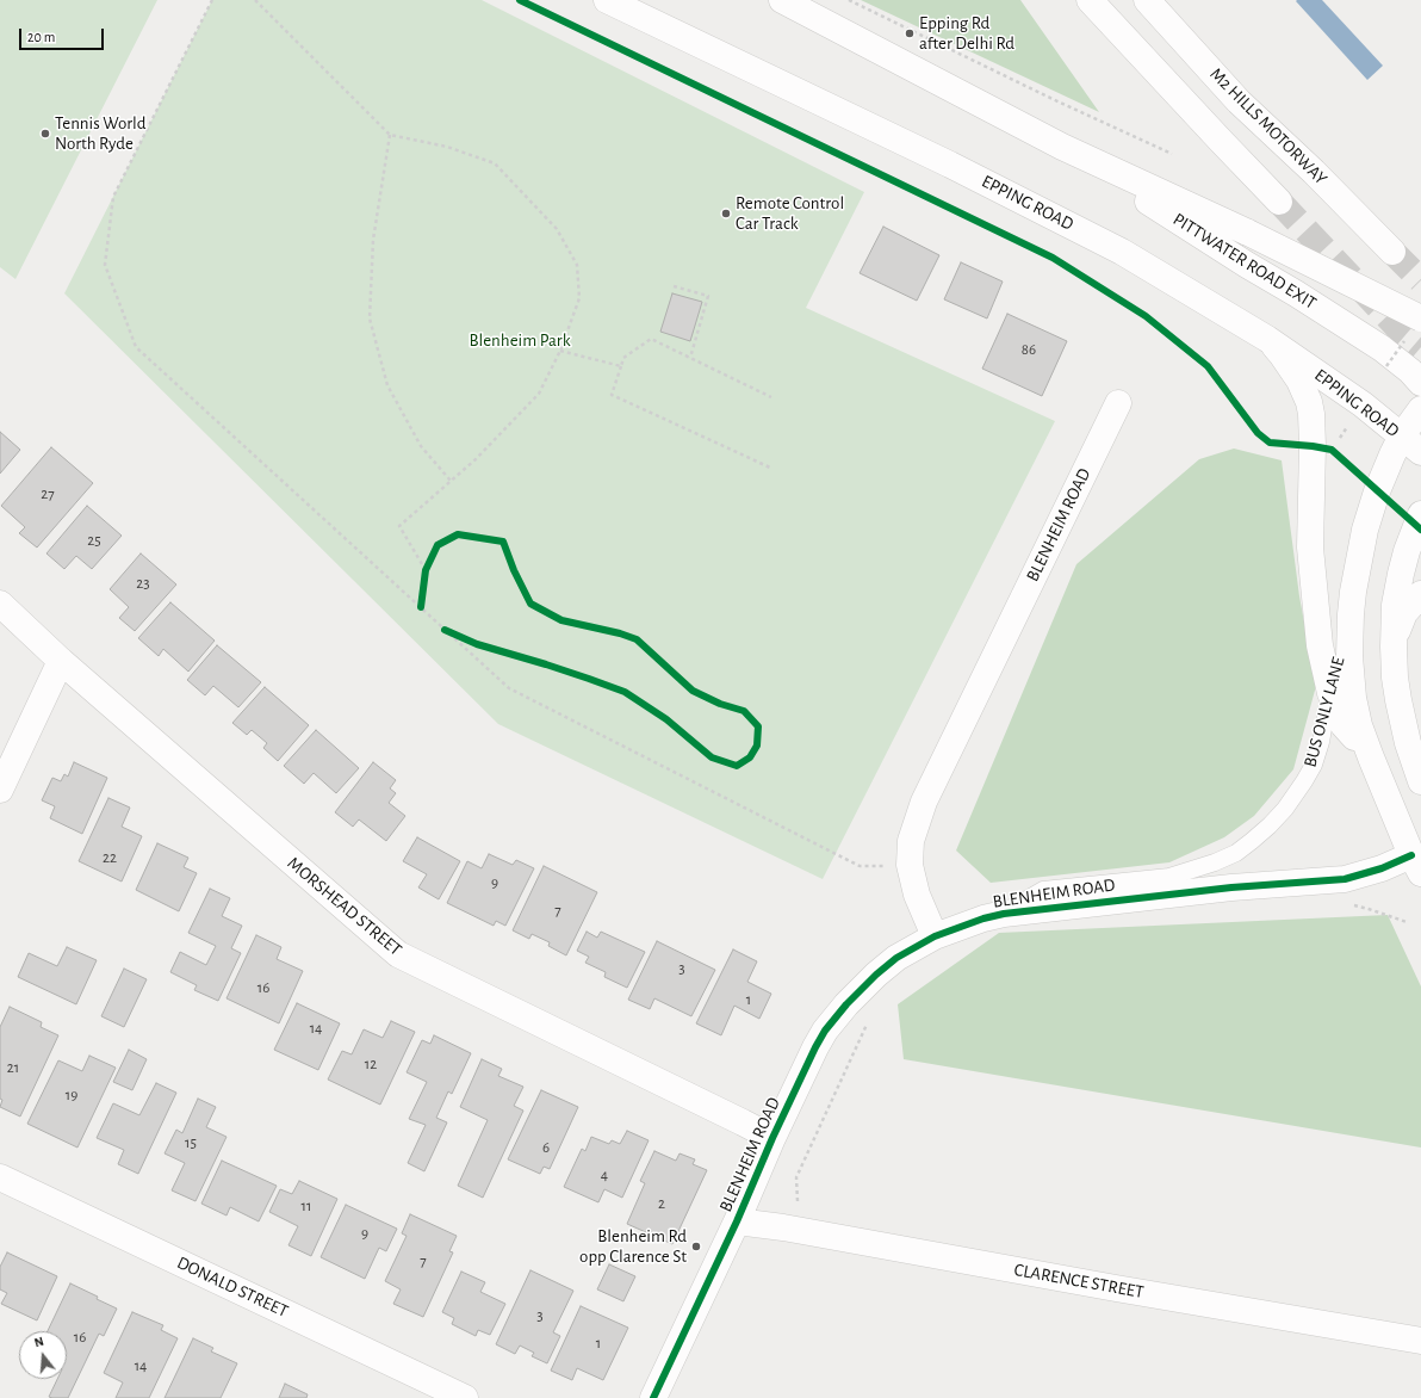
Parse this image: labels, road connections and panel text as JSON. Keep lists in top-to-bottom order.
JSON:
{
  "streets": {
    "main road": [
      "M2 HILLS MOTORWAY",
      "EPPING ROAD",
      "PITTWATER ROAD EXIT",
      "BLENHEIM ROAD",
      "MORSHEAD STREET",
      "CLARENCE STREET",
      "DONALD STREET"
    ],
    "lane": ["BUS ONLY LANE"]
  },
  "crossings": [
    ["BLENHEIM ROAD", "BUS ONLY LANE"],
    ["BLENHEIM ROAD", "MORSHEAD STREET"],
    ["BLENHEIM ROAD", "CLARENCE STREET"]
  ],
  "parks": ["Blenheim Park"],
  "places": [
    "Epping Rd after Delhi Rd",
    "Tennis World North Ryde",
    "Remote Control Car Track",
    "Blenheim Rd opp Clarence St"
  ],
  "house_numbers": [
    "86",
    "27",
    "25",
    "23",
    "22",
    "9",
    "7",
    "3",
    "16",
    "1",
    "14",
    "12",
    "21",
    "19",
    "15",
    "6",
    "4",
    "2",
    "11",
    "9",
    "7",
    "3",
    "16",
    "1",
    "14"
  ],
  "scale_bar": "20 m",
  "north": "top"
}
